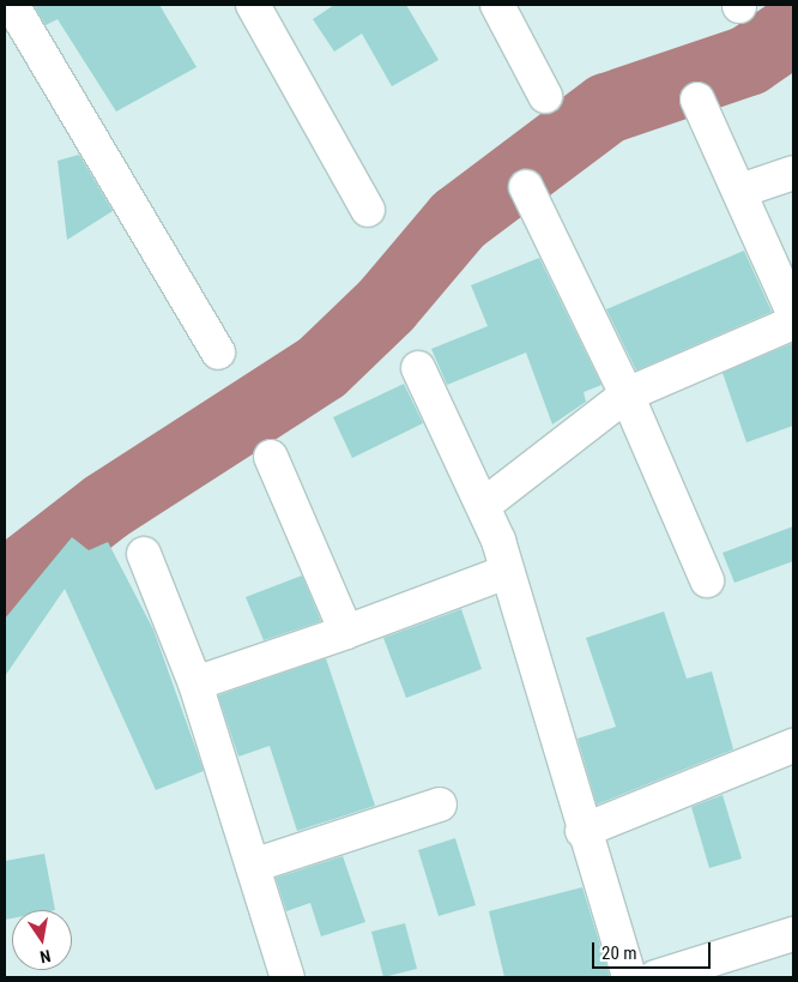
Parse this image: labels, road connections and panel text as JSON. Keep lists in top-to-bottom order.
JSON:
{
  "scale_bar": "20 m",
  "north": "bottom"
}
